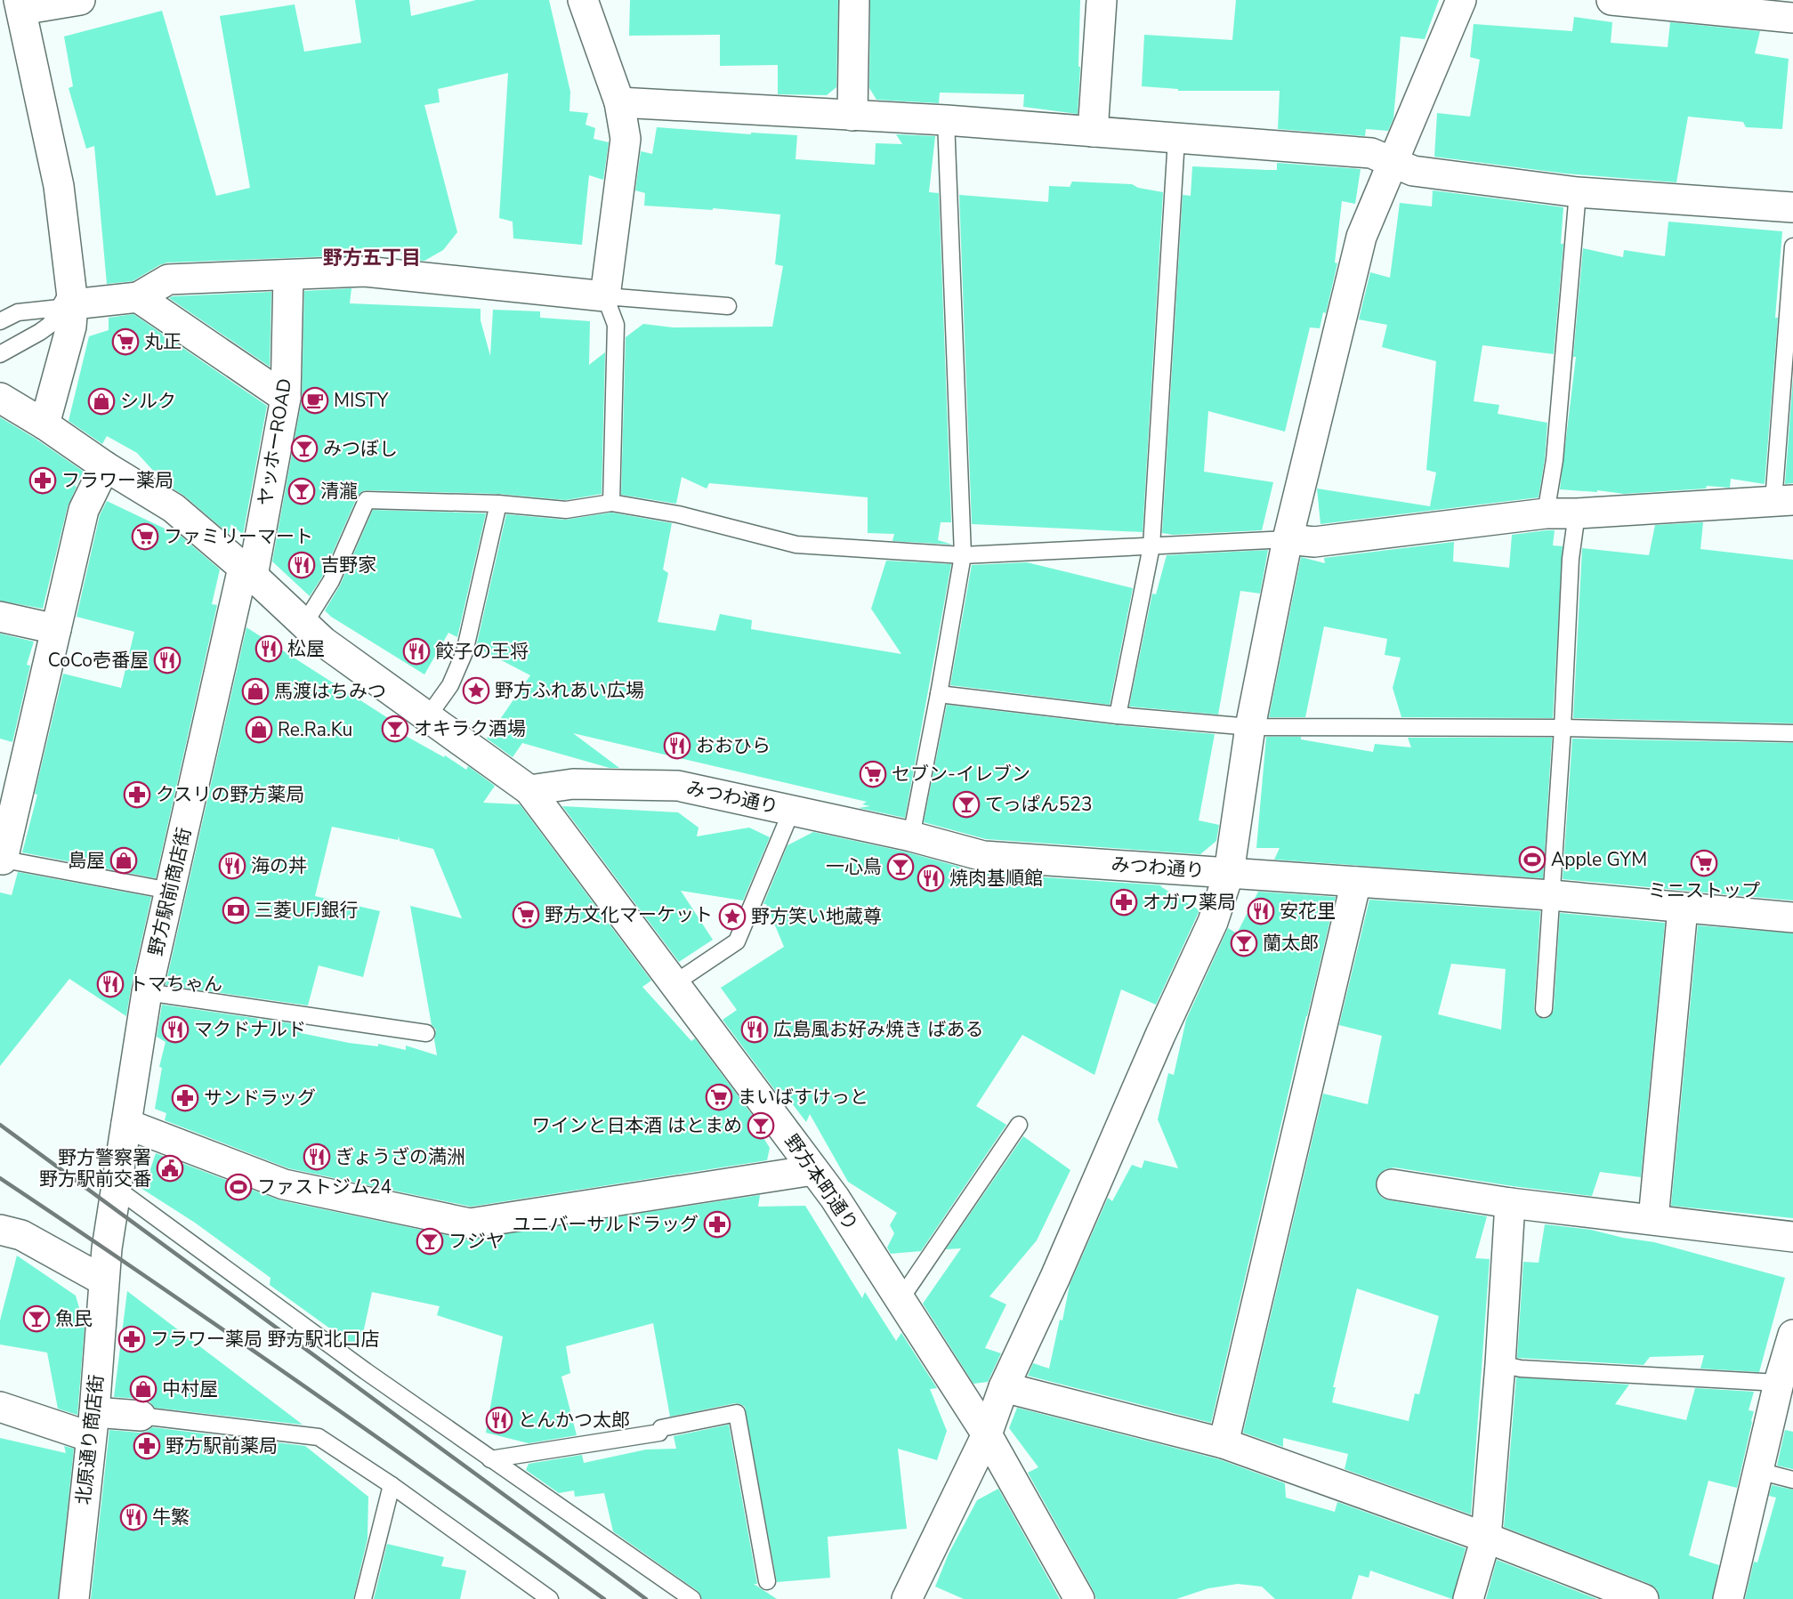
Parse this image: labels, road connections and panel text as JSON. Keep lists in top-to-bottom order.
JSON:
{
  "streets": {
    "street": [
      "ヤッホーROAD",
      "みつわ通り",
      "野方駅前商店街",
      "野方本町通り",
      "北原通り商店街"
    ]
  },
  "crossings": [
    ["ヤッホーROAD", "野方駅前商店街"],
    ["ヤッホーROAD", "野方本町通り"],
    ["みつわ通り", "野方本町通り"],
    ["野方駅前商店街", "野方本町通り"],
    ["野方駅前商店街", "北原通り商店街"]
  ],
  "districts": ["野方五丁目"],
  "places": {
    "supermarket": [
      "丸正",
      "ファミリーマート",
      "セブン-イレブン",
      "ミニストップ",
      "野方文化マーケット",
      "まいばすけっと"
    ],
    "cafe": ["MISTY"],
    "shop": [
      "シルク",
      "馬渡はちみつ",
      "Re.Ra.Ku",
      "島屋",
      "中村屋"
    ],
    "bar": [
      "みつぼし",
      "清瀧",
      "オキラク酒場",
      "てっぱん523",
      "一心鳥",
      "蘭太郎",
      "ワインと日本酒 はとまめ",
      "フジヤ",
      "魚民"
    ],
    "pharmacy": [
      "フラワー薬局",
      "クスリの野方薬局",
      "オガワ薬局",
      "サンドラッグ",
      "ユニバーサルドラッグ",
      "フラワー薬局 野方駅北口店",
      "野方駅前薬局"
    ],
    "restaurant": [
      "吉野家",
      "松屋",
      "餃子の王将",
      "CoCo壱番屋",
      "おおひら",
      "海の丼",
      "焼肉基順館",
      "安花里",
      "トマちゃん",
      "マクドナルド",
      "広島風お好み焼き ばある",
      "ぎょうざの満洲",
      "とんかつ太郎",
      "牛繁"
    ],
    "place": ["野方ふれあい広場", "野方笑い地蔵尊"],
    "sports": ["Apple GYM", "ファストジム24"],
    "bank": ["三菱UFJ銀行"],
    "public building": ["野方警察署 野方駅前交番"]
  }
}
